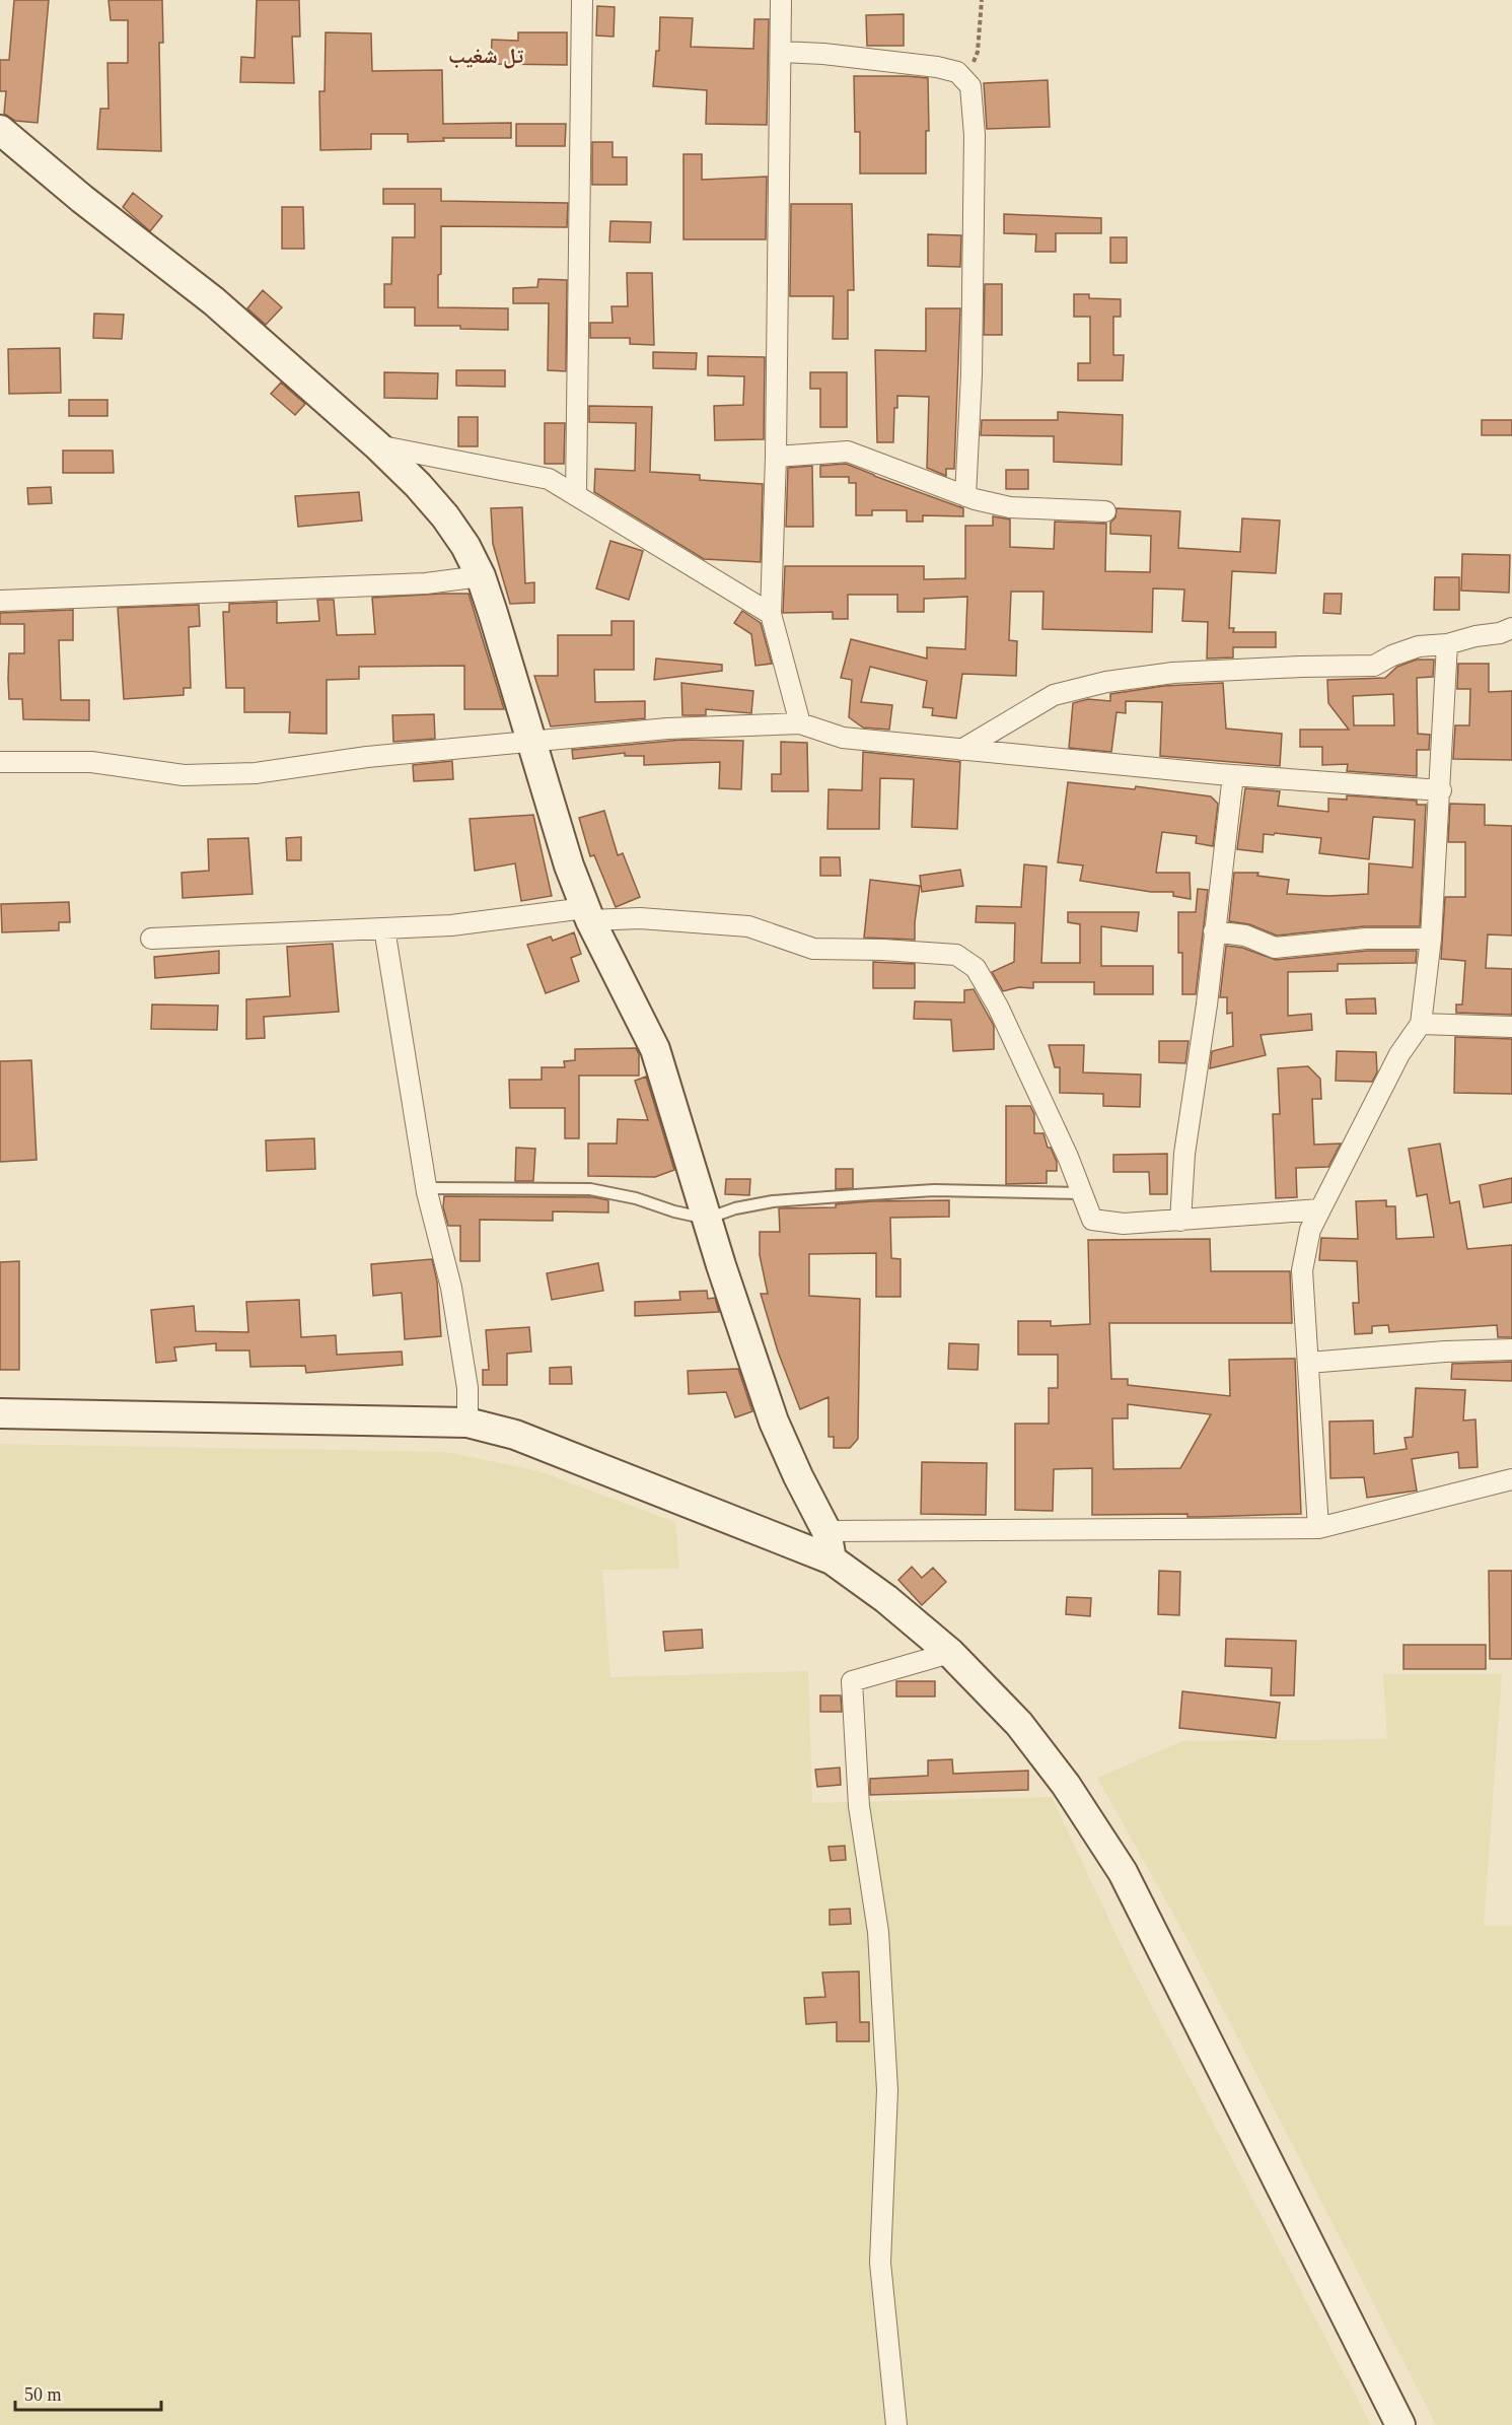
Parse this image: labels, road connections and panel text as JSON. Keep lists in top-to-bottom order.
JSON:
{
  "districts": ["تل شغيب"],
  "scale_bar": "50 m"
}
